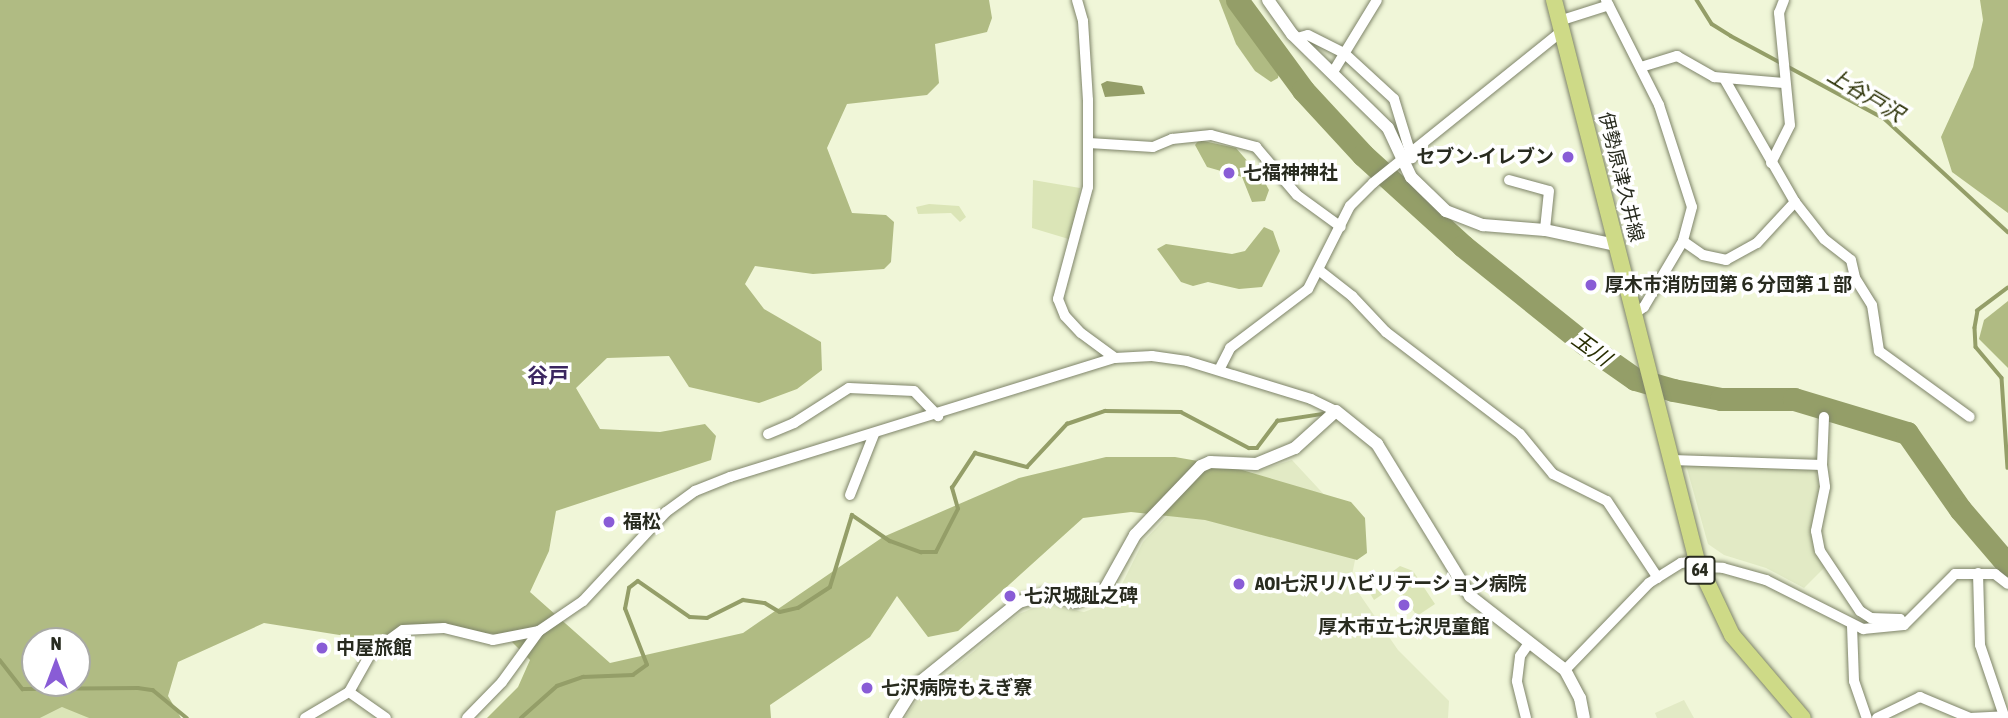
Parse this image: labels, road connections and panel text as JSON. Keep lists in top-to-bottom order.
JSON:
{
  "streets": {
    "main road": ["伊勢原津久井線", "64"]
  },
  "crossings": [
    ["伊勢原津久井線", "64"]
  ],
  "districts": ["谷戸"],
  "water": ["上谷戸沢", "玉川"],
  "places": [
    "セブン-イレブン",
    "七福神神社",
    "厚木市消防団第６分団第１部",
    "福松",
    "AOI七沢リハビリテーション病院",
    "七沢城趾之碑",
    "厚木市立七沢児童館",
    "中屋旅館",
    "七沢病院もえぎ寮"
  ],
  "north": "top"
}
